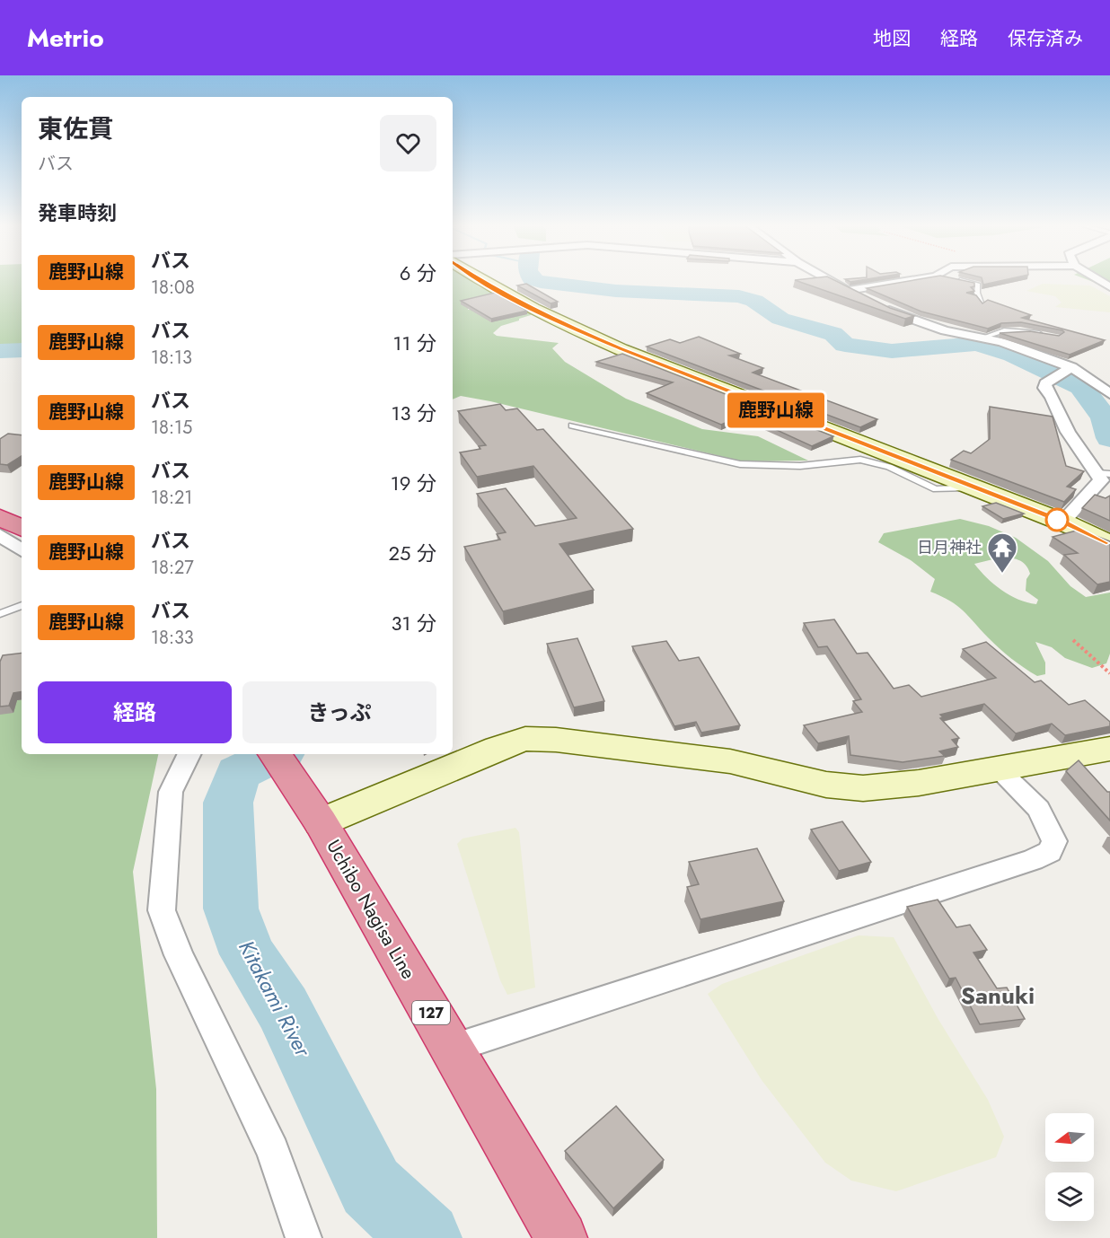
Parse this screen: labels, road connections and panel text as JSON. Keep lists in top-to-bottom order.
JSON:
{
  "streets": {
    "highway": ["Uchibo Nagisa Line", "127"]
  },
  "districts": ["Sanuki"],
  "water": ["Kitakami River"],
  "places": {
    "temple": ["日月神社"]
  },
  "lines": ["bus line 鹿野山線"],
  "north": "left",
  "page": {
    "header": "Metrio",
    "nav": ["地図", "経路", "保存済み"],
    "on_map": "鹿野山線",
    "heading": [
      ["東佐貫", "バス"],
      "発車時刻"
    ],
    "list": [
      {
        "mark": "鹿野山線",
        "name": "バス",
        "note": "18:08",
        "value": "6 分"
      },
      {
        "mark": "鹿野山線",
        "name": "バス",
        "note": "18:13",
        "value": "11 分"
      },
      {
        "mark": "鹿野山線",
        "name": "バス",
        "note": "18:15",
        "value": "13 分"
      },
      {
        "mark": "鹿野山線",
        "name": "バス",
        "note": "18:21",
        "value": "19 分"
      },
      {
        "mark": "鹿野山線",
        "name": "バス",
        "note": "18:27",
        "value": "25 分"
      },
      {
        "mark": "鹿野山線",
        "name": "バス",
        "note": "18:33",
        "value": "31 分"
      }
    ],
    "buttons": ["経路", "きっぷ"]
  }
}
